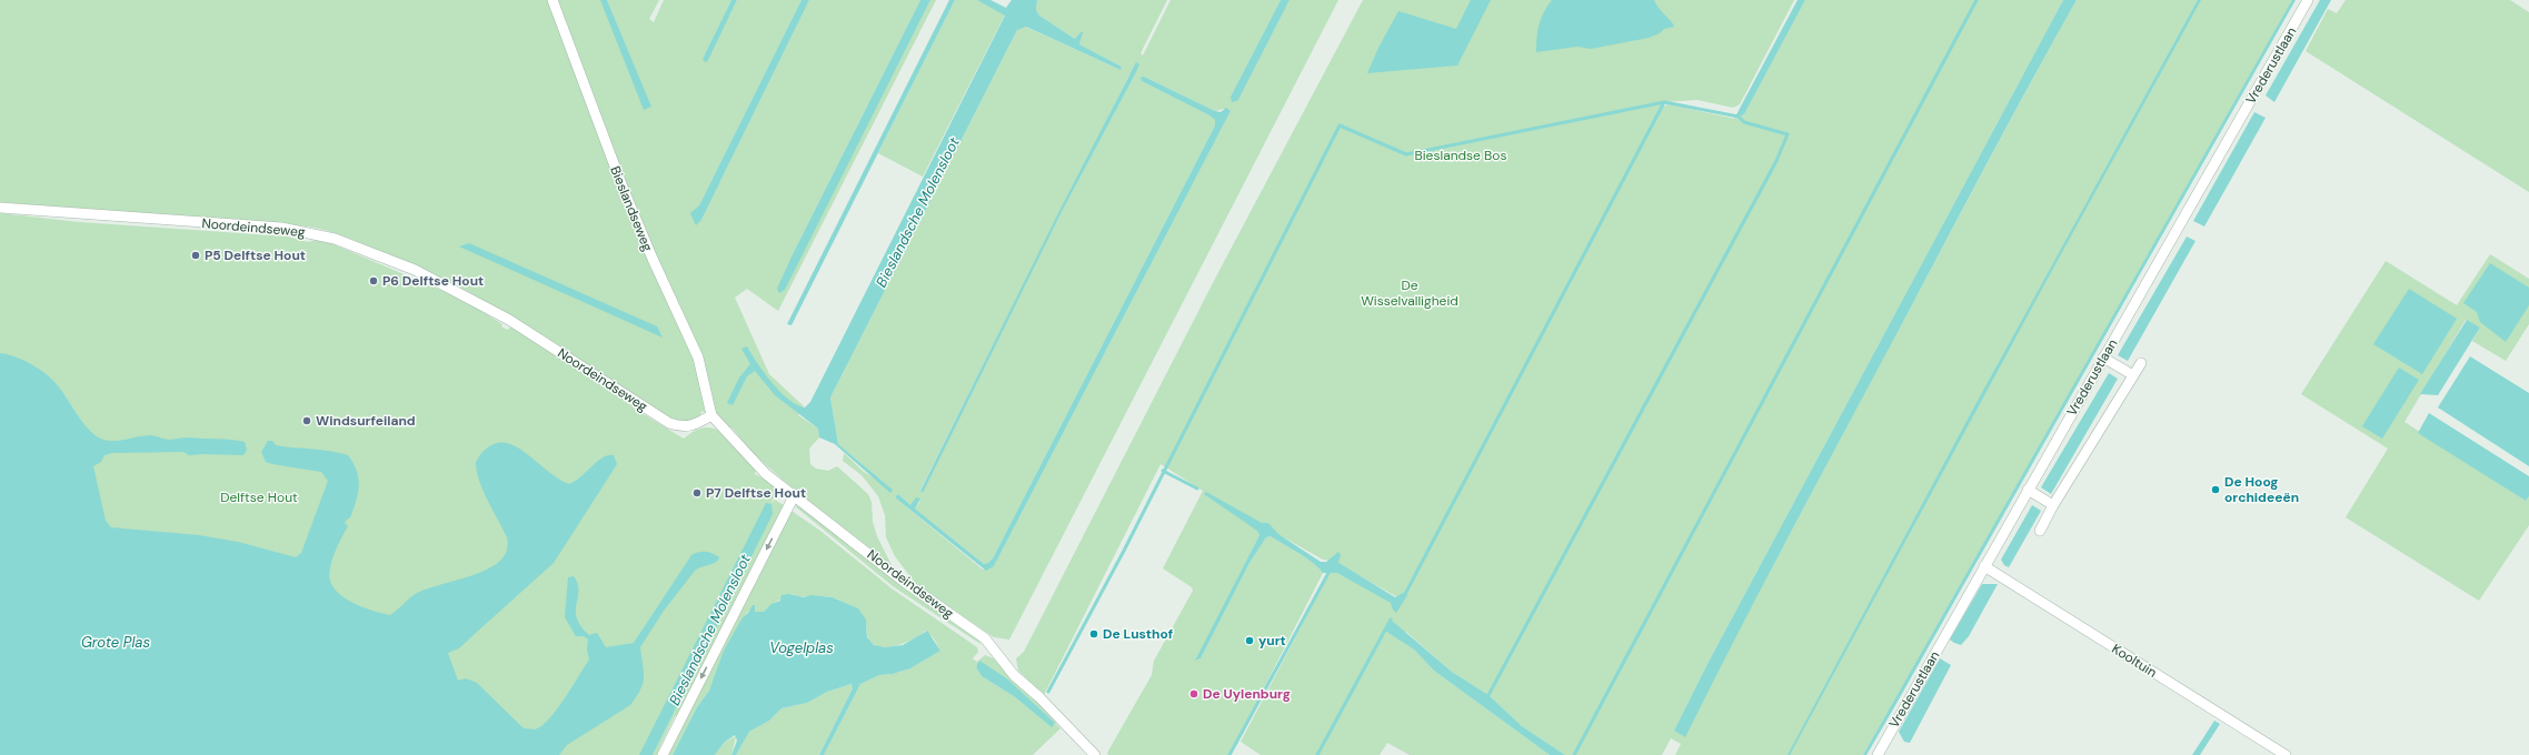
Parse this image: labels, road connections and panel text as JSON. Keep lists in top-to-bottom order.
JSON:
{
  "streets": {
    "street": [
      "Vrederustlaan",
      "Bieslandseweg",
      "Noordeindseweg",
      "Kooltuin"
    ]
  },
  "crossings": [
    ["Vrederustlaan", "Kooltuin"],
    ["Bieslandseweg", "Noordeindseweg"]
  ],
  "water": ["Bieslandsche Molensloot", "Grote Plas", "Vogelplas"],
  "parks": ["Bieslandse Bos", "De Wisselvalligheid", "Delftse Hout"],
  "places": [
    "P5 Delftse Hout",
    "P6 Delftse Hout",
    "Windsurfeiland",
    "De Hoog orchideeën",
    "P7 Delftse Hout",
    "De Lusthof",
    "yurt",
    "De Uylenburg"
  ]
}
